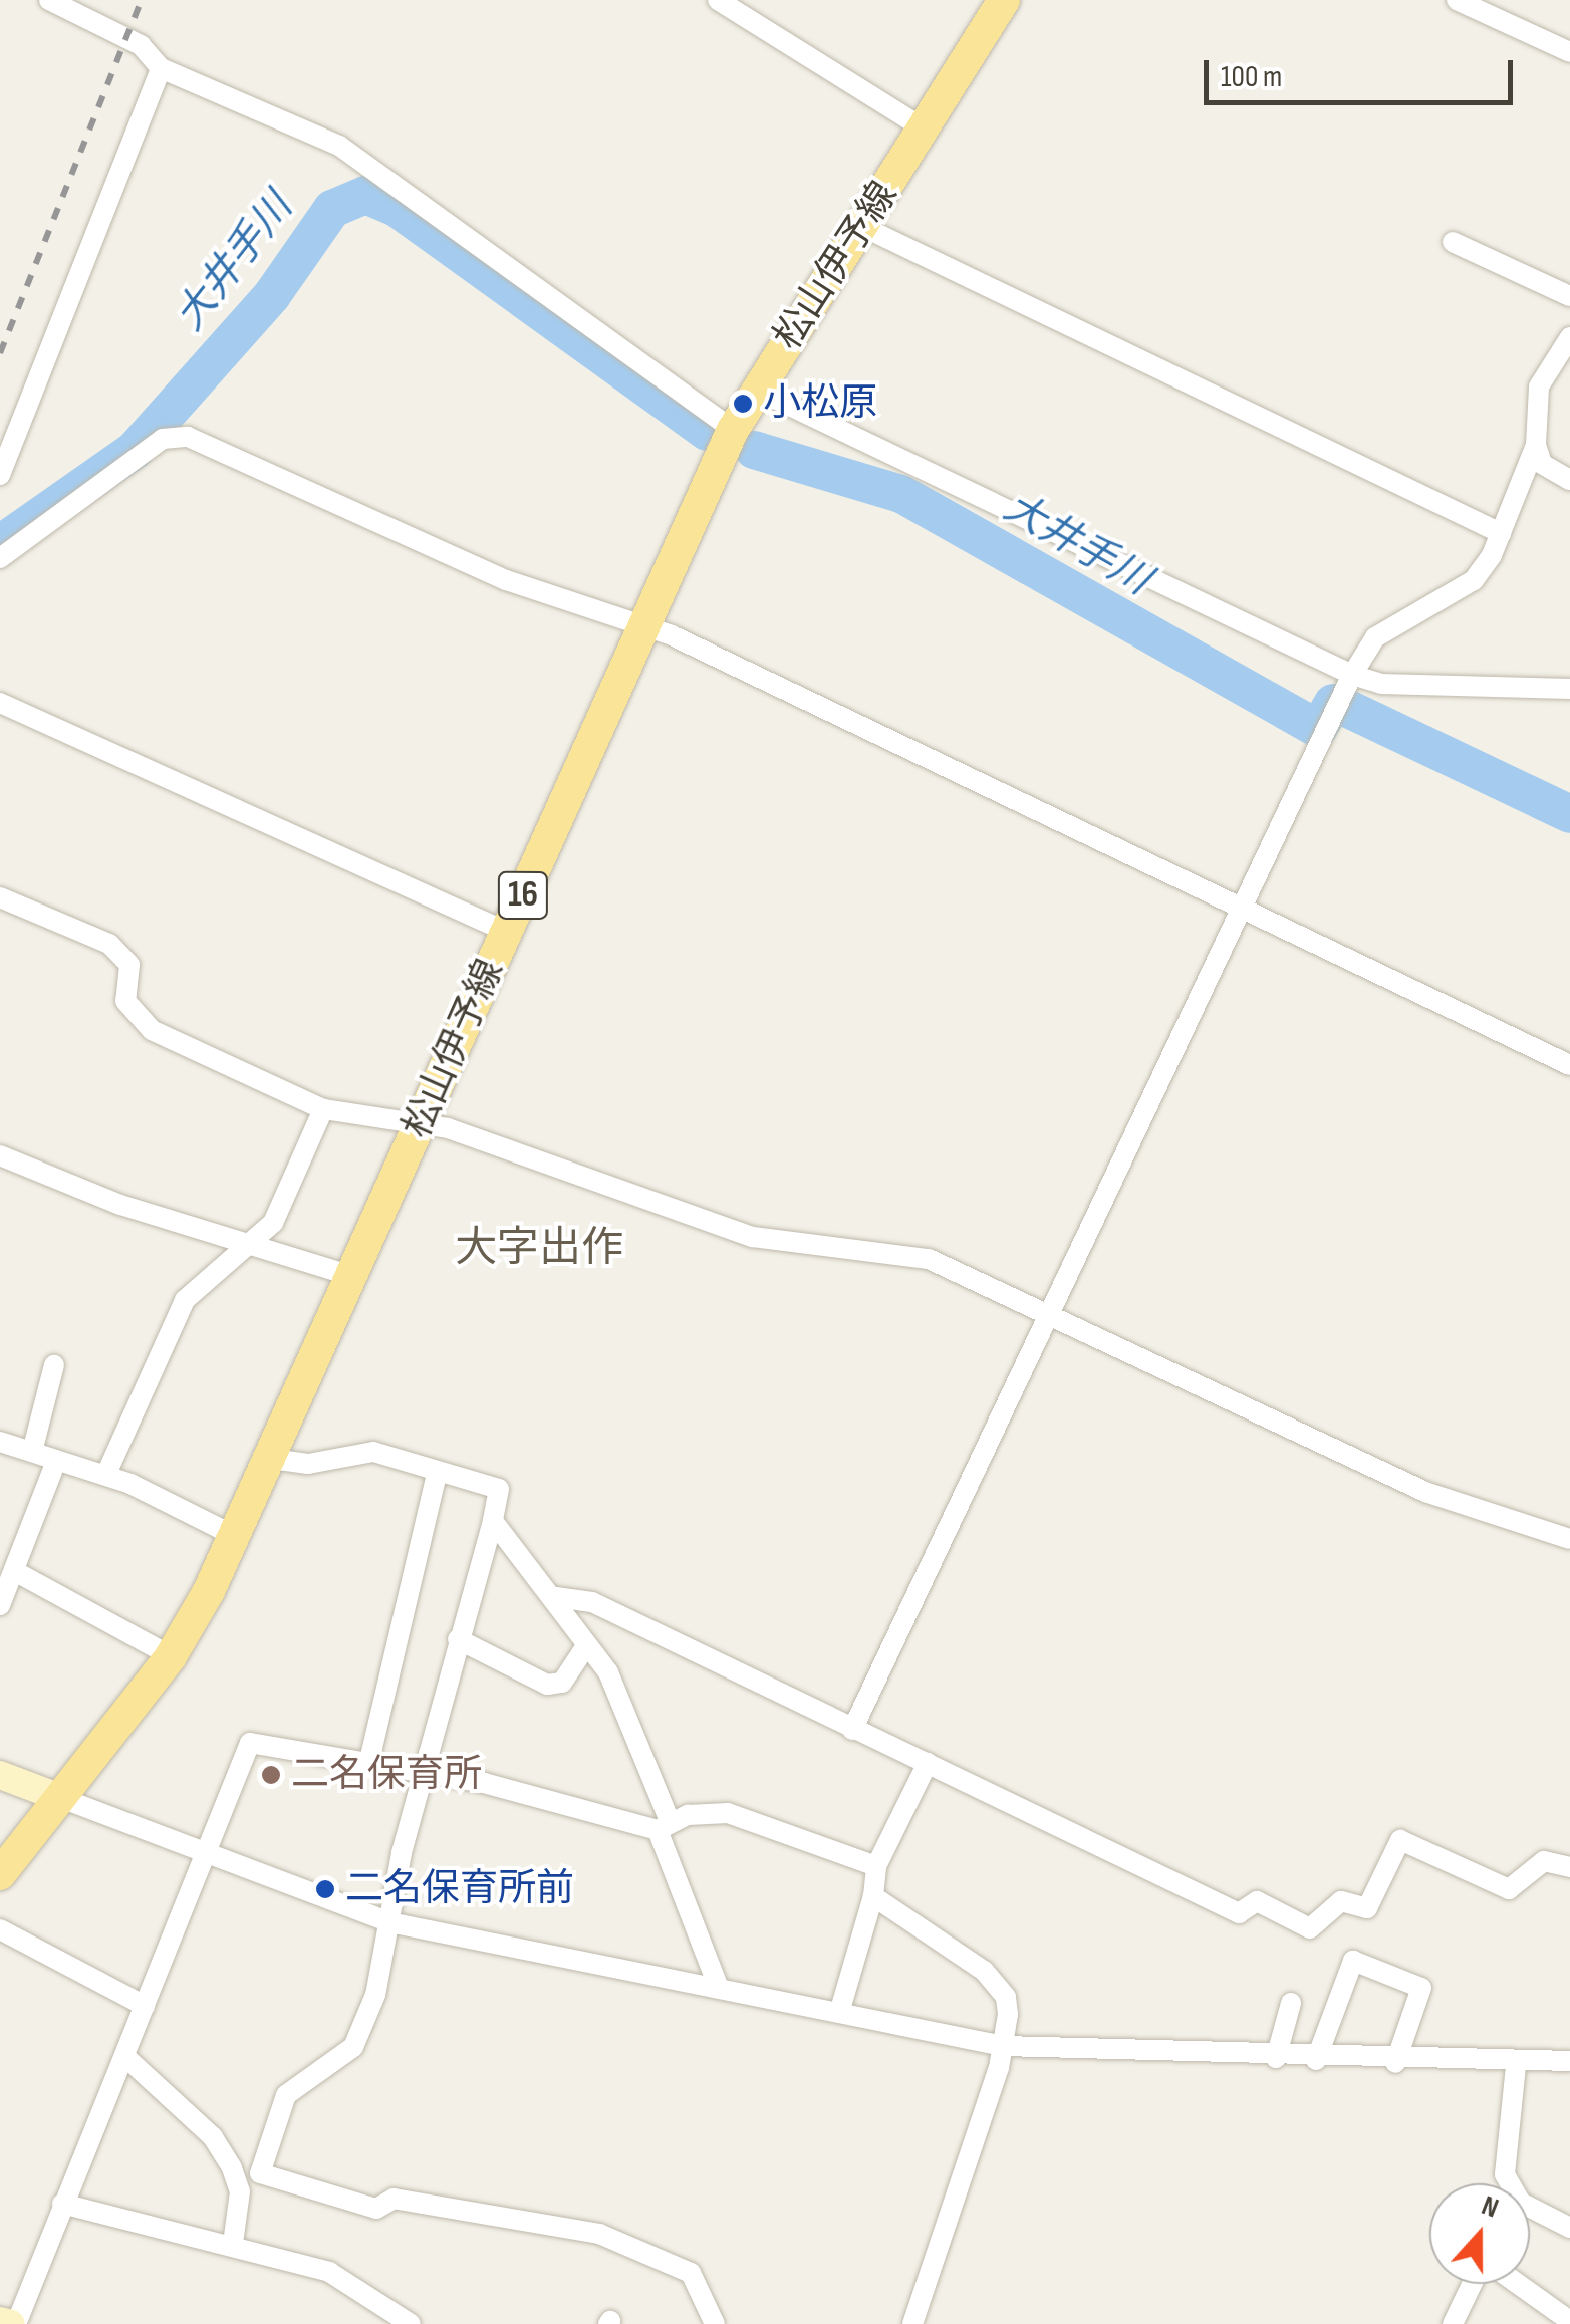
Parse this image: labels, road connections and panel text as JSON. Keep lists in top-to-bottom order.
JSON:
{
  "streets": {
    "main road": ["松山伊予線", "16"]
  },
  "districts": ["大字出作"],
  "water": ["大井手川"],
  "places": ["小松原", "二名保育所", "二名保育所前"],
  "scale_bar": "100 m",
  "north": "top"
}
